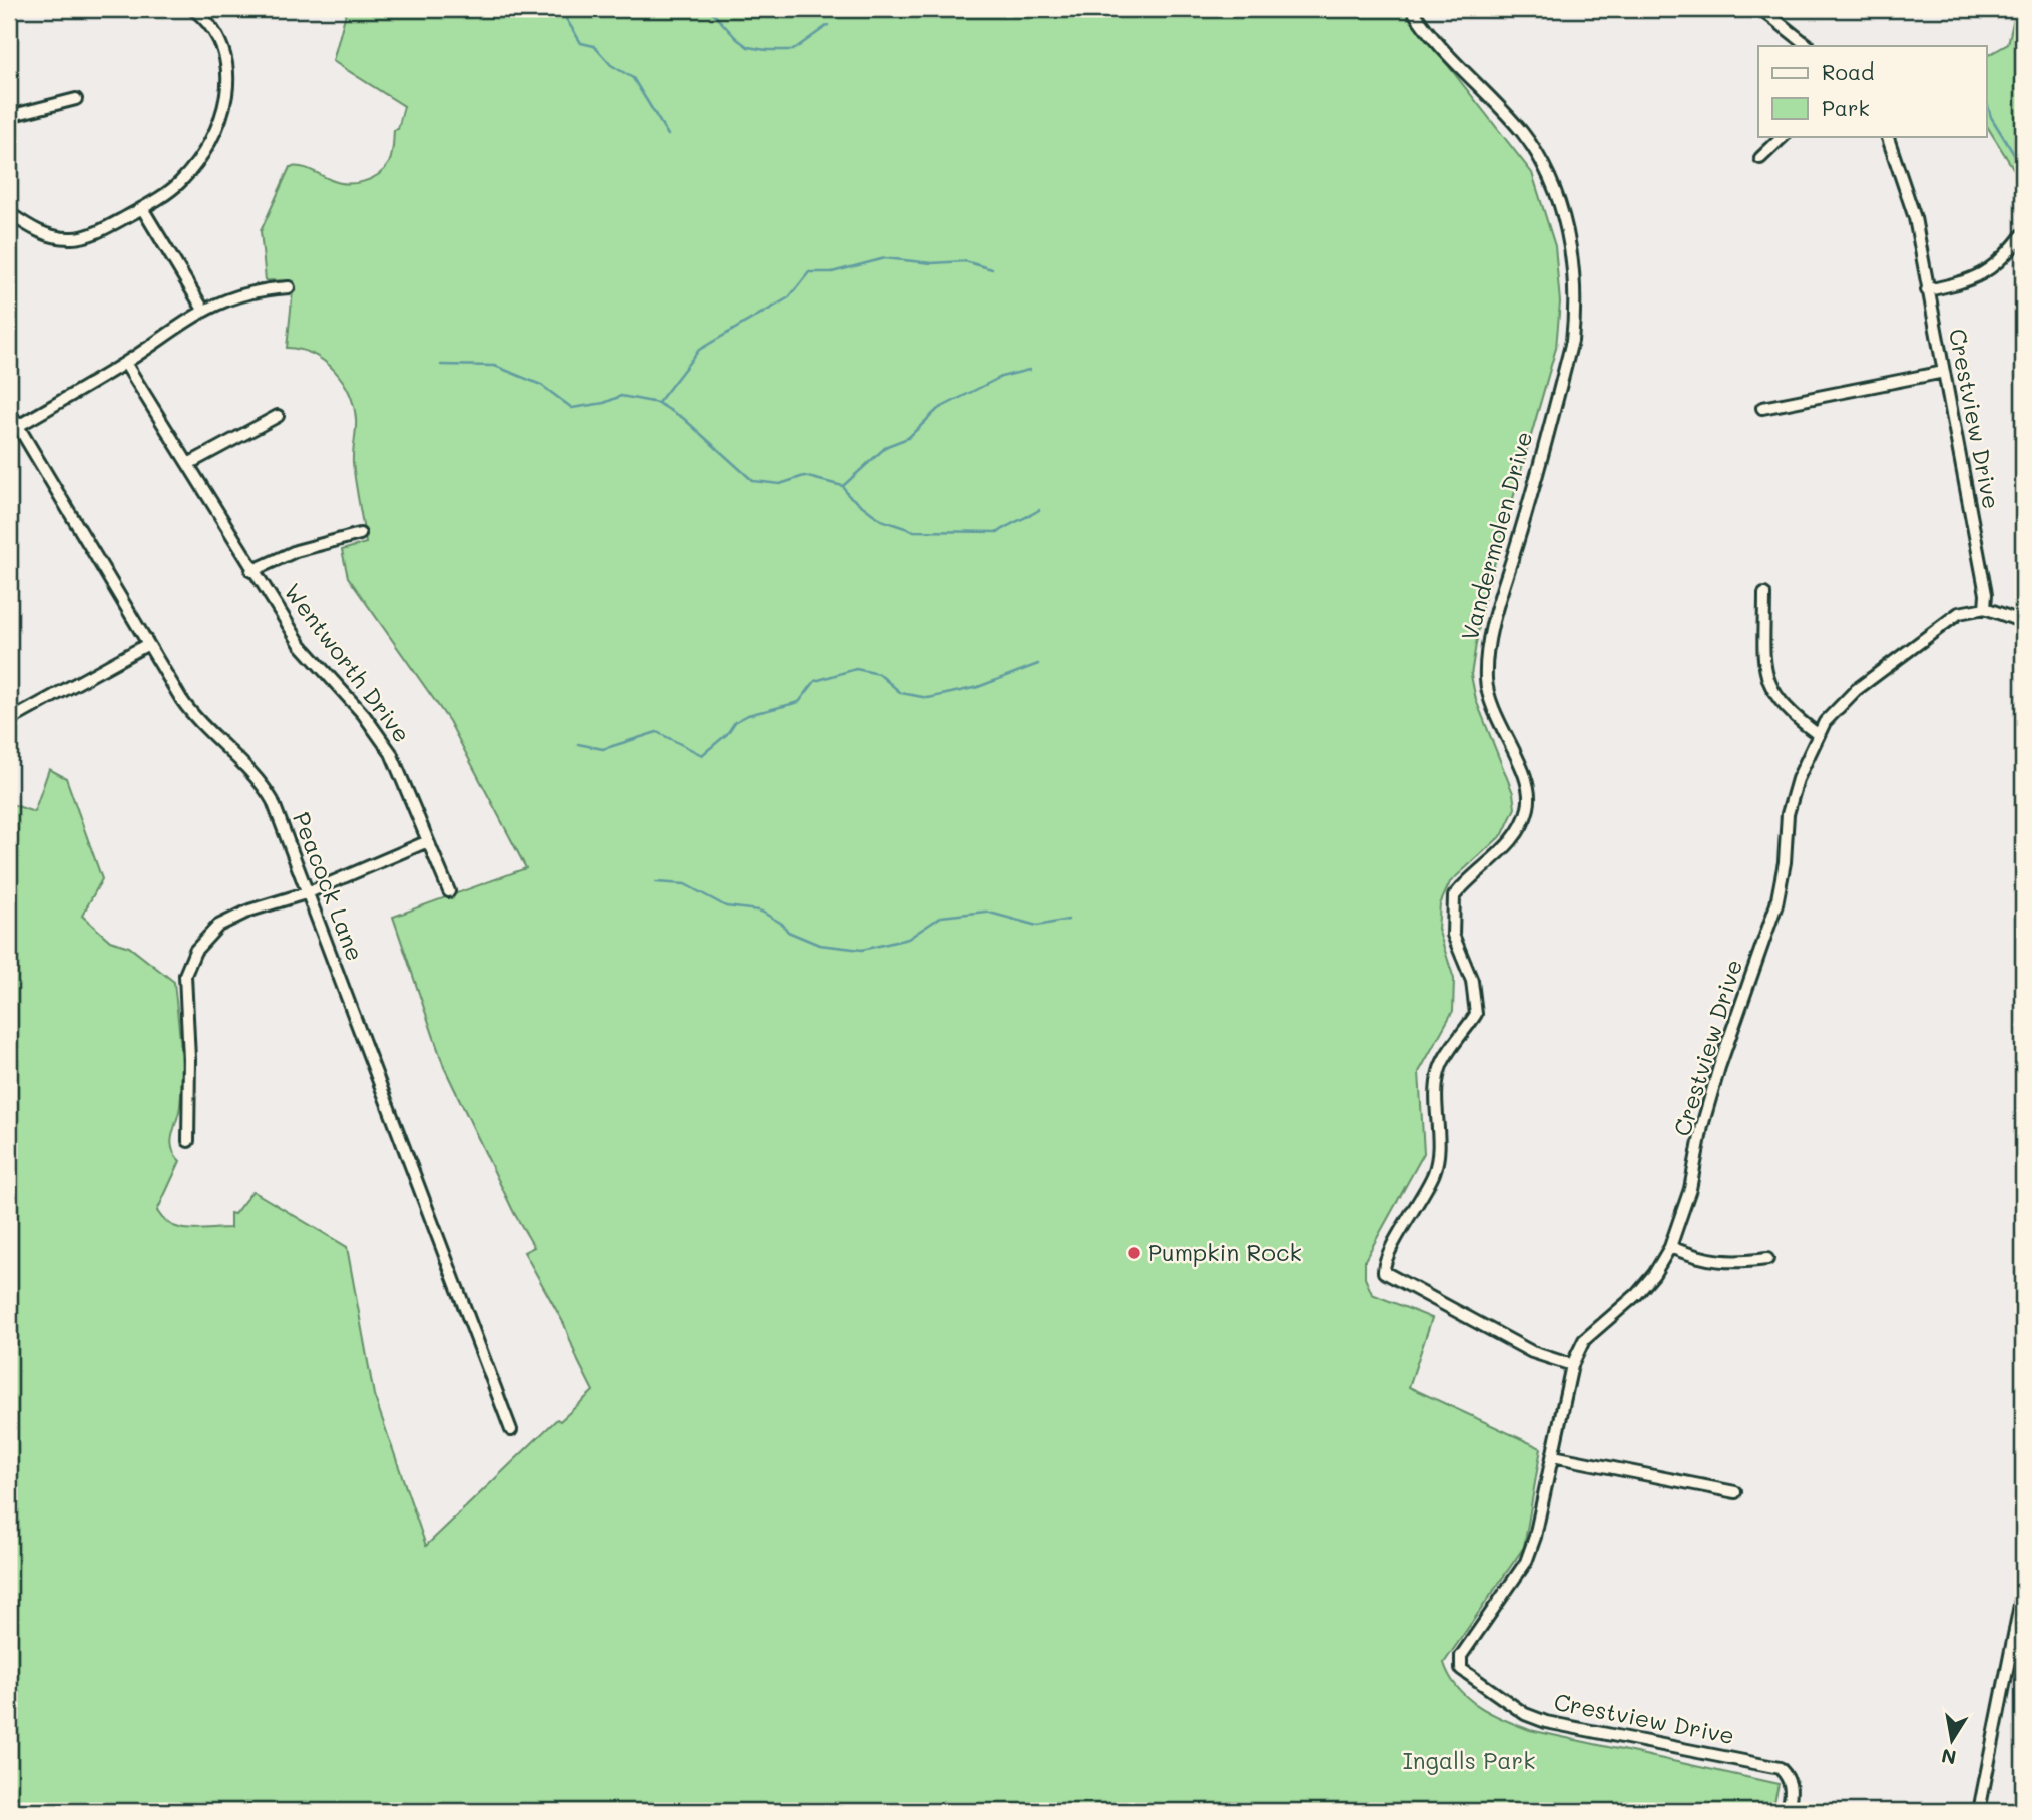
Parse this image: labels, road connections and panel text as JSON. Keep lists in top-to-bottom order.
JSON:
{
  "streets": {
    "street": [
      "Crestview Drive",
      "Vandermolen Drive",
      "Wentworth Drive",
      "Peacock Lane"
    ]
  },
  "crossings": [
    ["Crestview Drive", "Vandermolen Drive"]
  ],
  "parks": ["Ingalls Park"],
  "places": ["Pumpkin Rock"],
  "legend": ["Road", "Park"],
  "north": "bottom"
}
